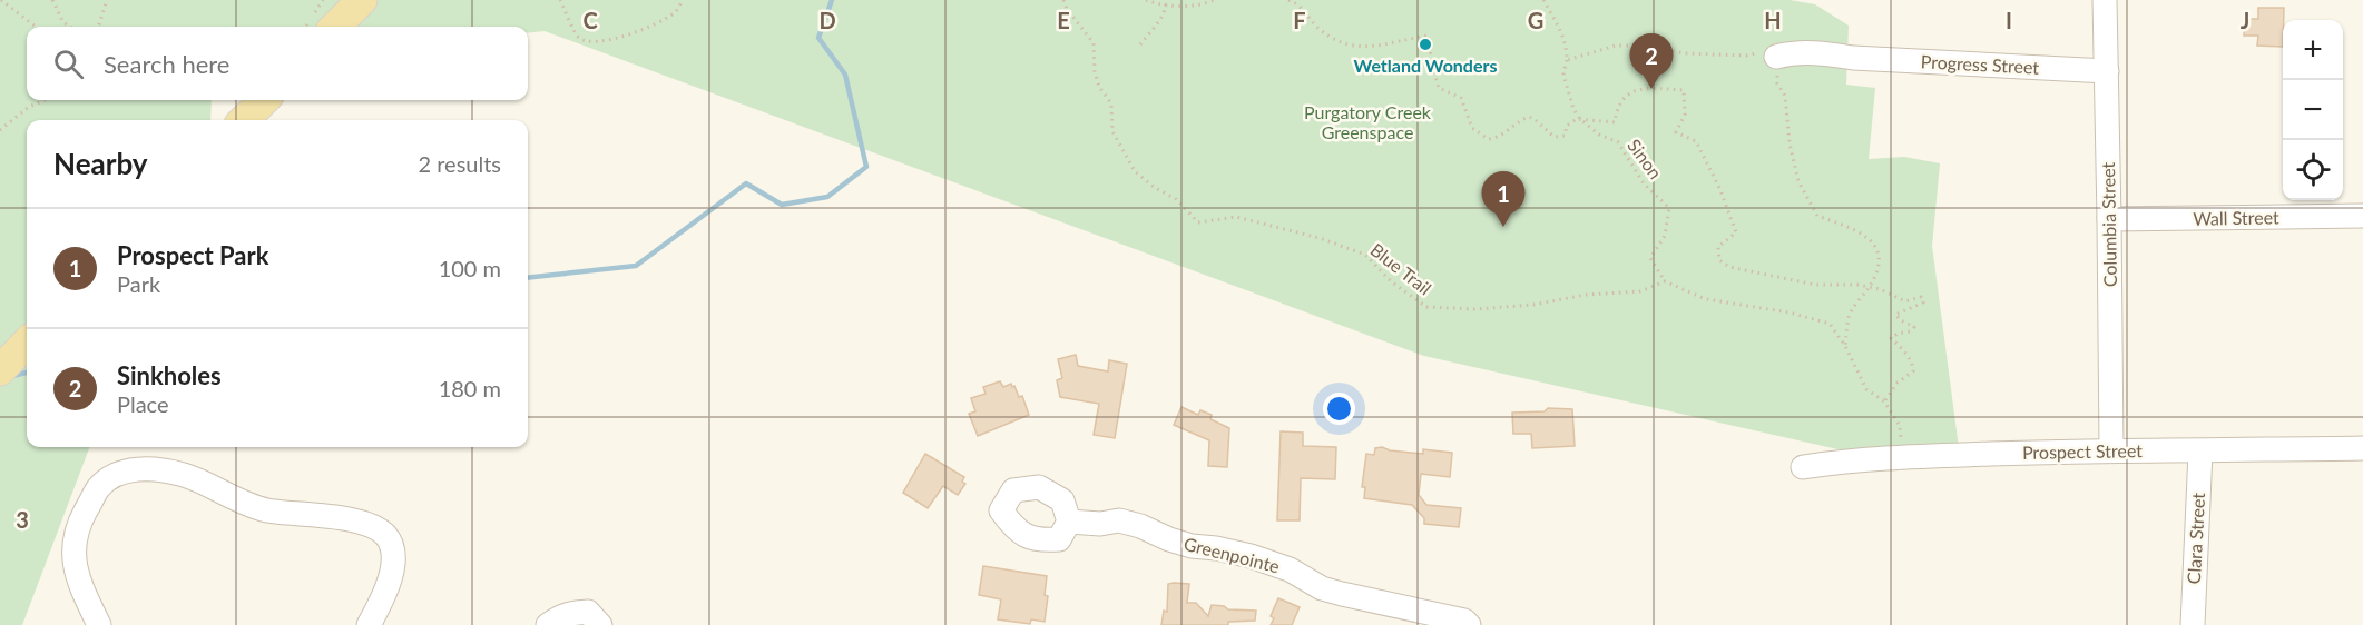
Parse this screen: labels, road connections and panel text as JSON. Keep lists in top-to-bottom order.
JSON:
{
  "streets": {
    "street": [
      "Progress Street",
      "Wall Street",
      "Columbia Street",
      "Prospect Street",
      "Clara Street",
      "Greenpointe"
    ],
    "path": ["Sinon", "Blue Trail"]
  },
  "crossings": [
    ["Progress Street", "Columbia Street"],
    ["Sinon", "Blue Trail"],
    ["Wall Street", "Columbia Street"],
    ["Columbia Street", "Prospect Street"],
    ["Prospect Street", "Clara Street"]
  ],
  "parks": ["Purgatory Creek Greenspace"],
  "places": ["Wetland Wonders"],
  "page": {
    "map_buttons": ["+", "−"],
    "search": "Search here",
    "pins": ["2", "1"],
    "heading": ["Nearby", "2 results"],
    "list": [
      {
        "mark": "1",
        "name": "Prospect Park",
        "note": "Park",
        "value": "100 m"
      },
      {
        "mark": "2",
        "name": "Sinkholes",
        "note": "Place",
        "value": "180 m"
      }
    ]
  },
  "grid": {
    "columns": [
      "C",
      "D",
      "E",
      "F",
      "G",
      "H",
      "I",
      "J"
    ],
    "rows": ["3"]
  }
}
